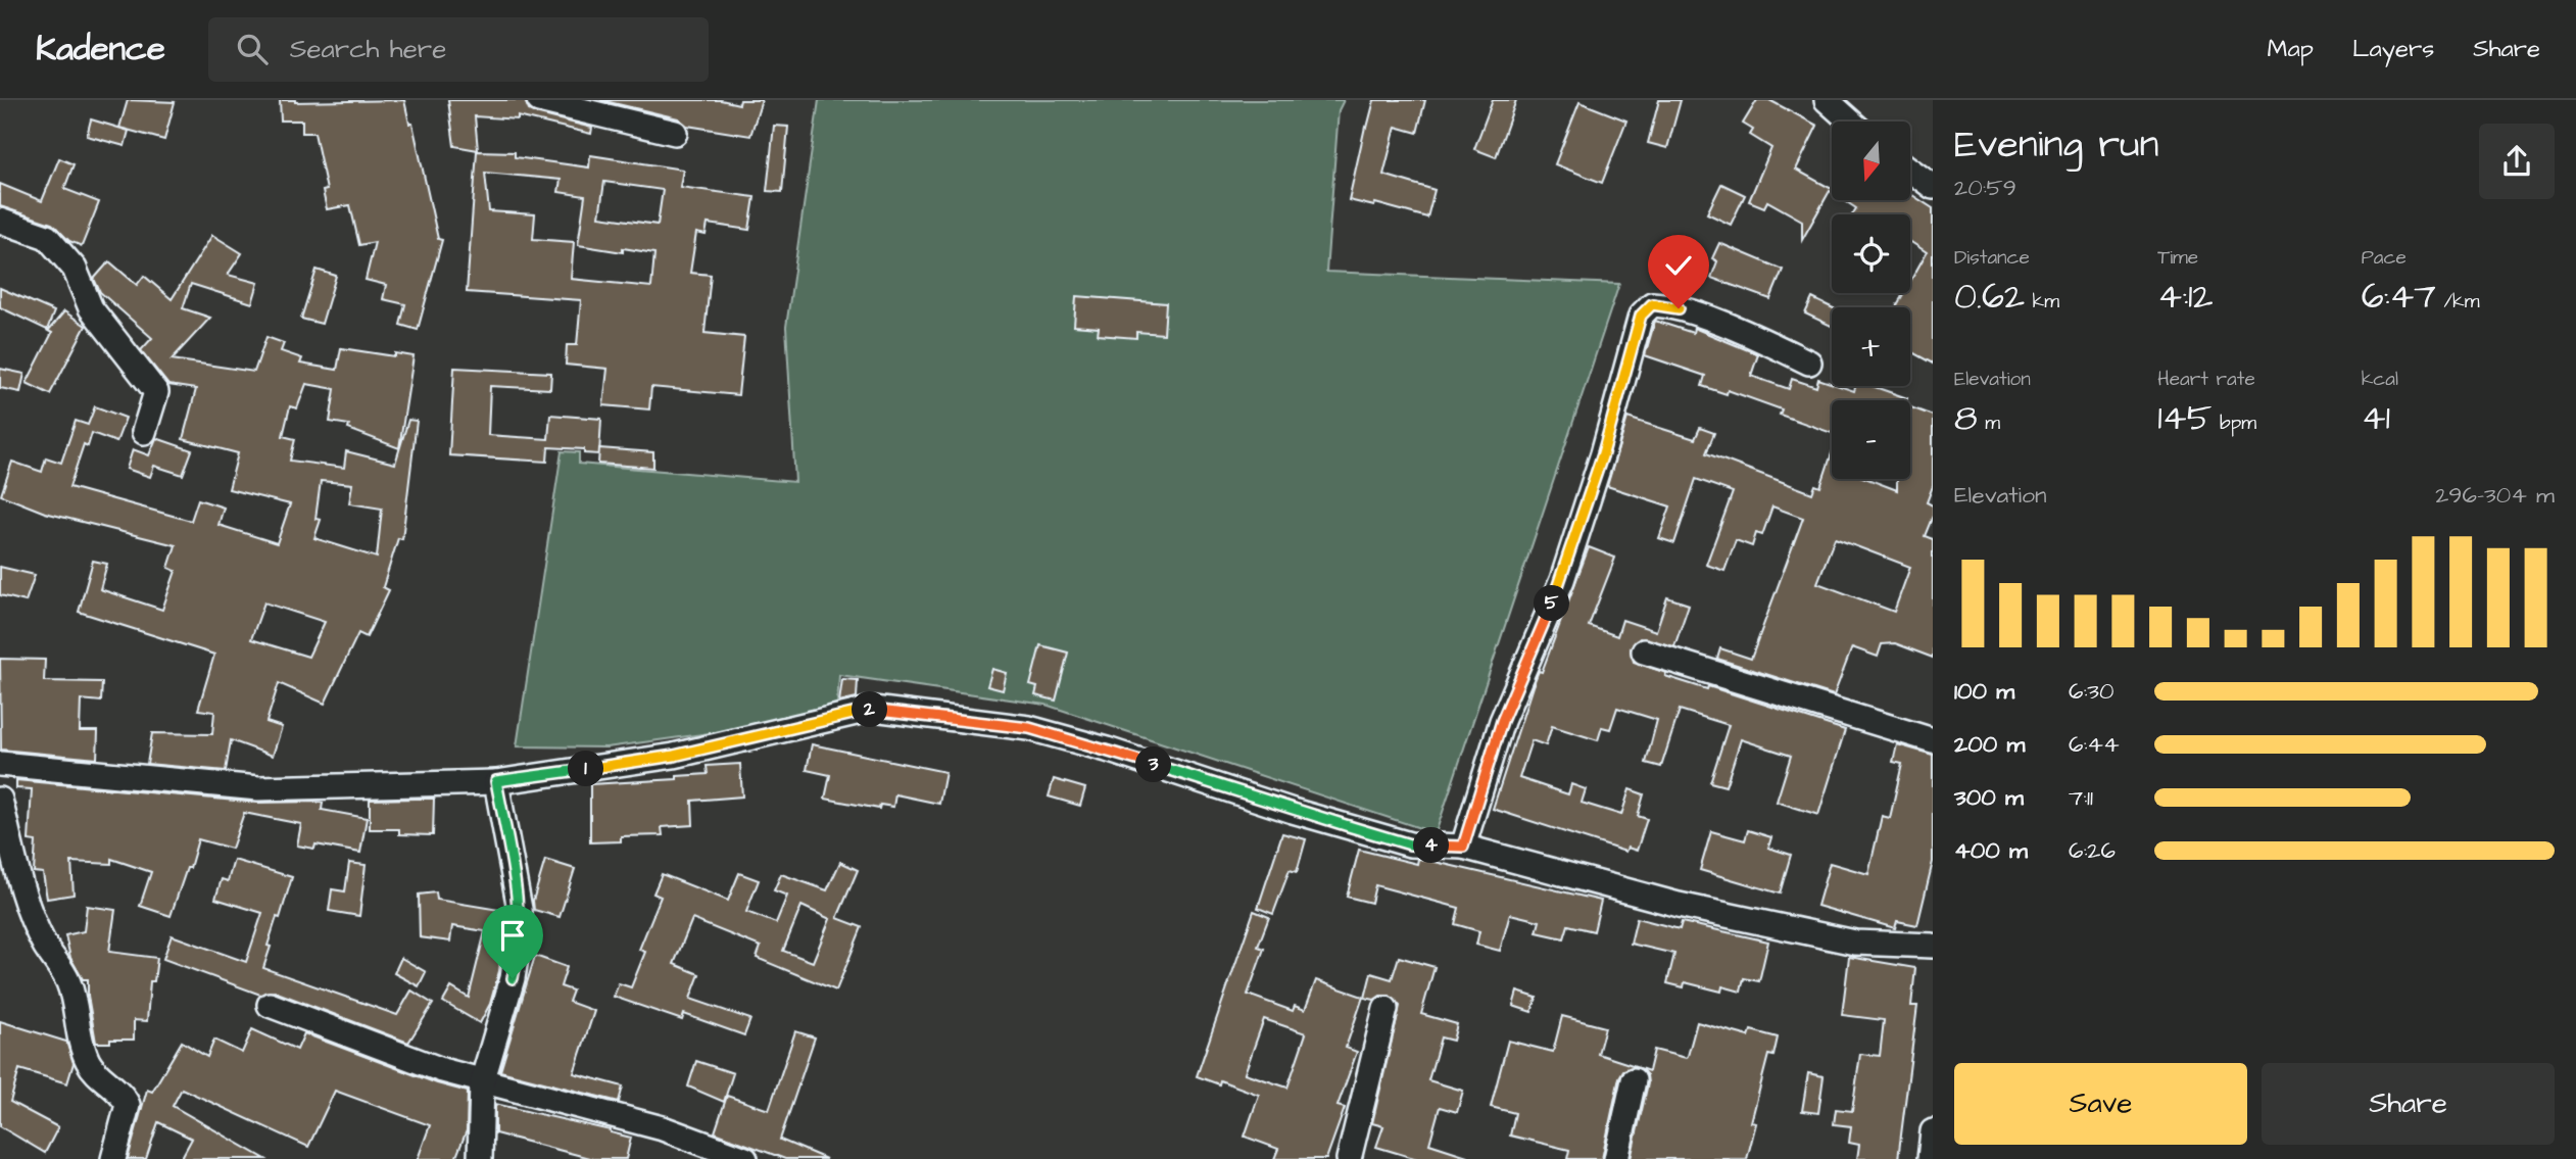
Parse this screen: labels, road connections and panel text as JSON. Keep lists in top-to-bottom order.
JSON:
{
  "north": "bottom",
  "page": {
    "header": "Kadence",
    "search": "Search here",
    "nav": ["Map", "Layers", "Share"],
    "heading": ["Evening run", "20:59"],
    "map_buttons": ["+", "−"],
    "stats": [
      ["Distance", "0.62 km"],
      ["Time", "4:12"],
      ["Pace", "6:47 /km"],
      ["Elevation", "8 m"],
      ["Heart rate", "145 bpm"],
      ["kcal", "41"]
    ],
    "chart": ["Elevation", "296–304 m"],
    "pins": [
      "5",
      "2",
      "3",
      "1",
      "4"
    ],
    "list": [
      {
        "name": "100 m",
        "note": "6:30"
      },
      {
        "name": "200 m",
        "note": "6:44"
      },
      {
        "name": "300 m",
        "note": "7:11"
      },
      {
        "name": "400 m",
        "note": "6:26"
      }
    ],
    "buttons": ["Save", "Share"]
  }
}
